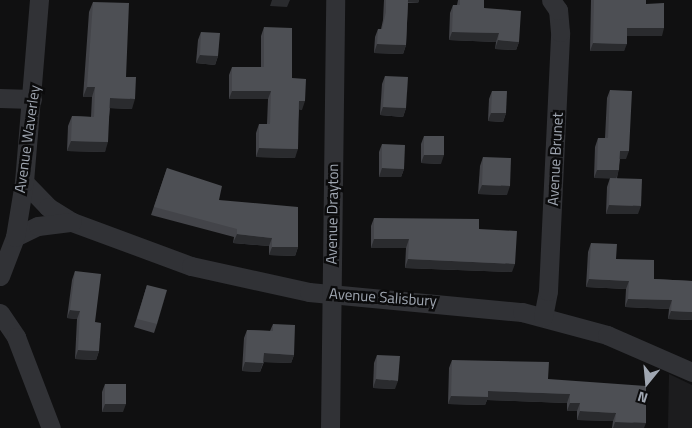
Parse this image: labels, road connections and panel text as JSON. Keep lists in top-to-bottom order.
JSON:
{
  "streets": {
    "street": [
      "Avenue Waverley",
      "Avenue Brunet",
      "Avenue Drayton",
      "Avenue Salisbury"
    ]
  },
  "crossings": [
    ["Avenue Waverley", "Avenue Salisbury"],
    ["Avenue Brunet", "Avenue Salisbury"],
    ["Avenue Drayton", "Avenue Salisbury"]
  ],
  "north": "bottom"
}
